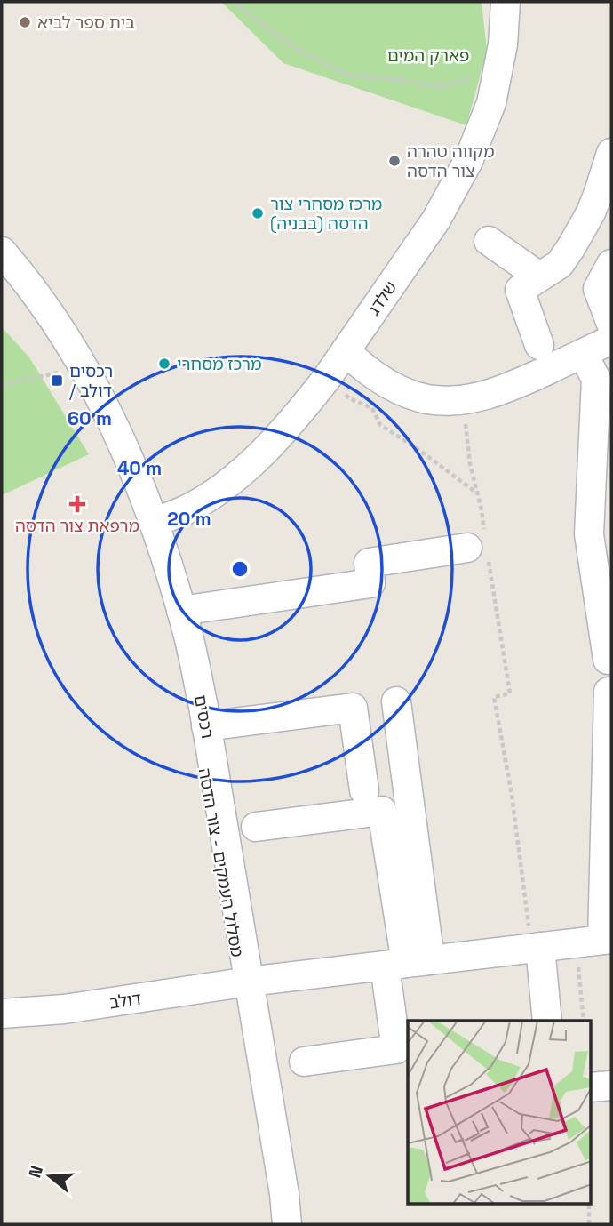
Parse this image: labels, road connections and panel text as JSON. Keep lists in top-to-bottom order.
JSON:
{
  "streets": {
    "street": ["שלדג", "רכסים", "דולב"]
  },
  "crossings": [
    ["שלדג", "רכסים"],
    ["רכסים", "דולב"]
  ],
  "parks": ["פארק המים"],
  "places": {
    "other": [
      "בית ספר לביא",
      "מקווה טהרה צור הדסה",
      "מרכז מסחרי צור הדסה (בבניה)",
      "מרכז מסחרי"
    ],
    "transit": ["רכסים / דולב"],
    "health": ["מרפאת צור הדסה"]
  },
  "north": "left",
  "rings": ["60 m", "40 m", "20 m"]
}
